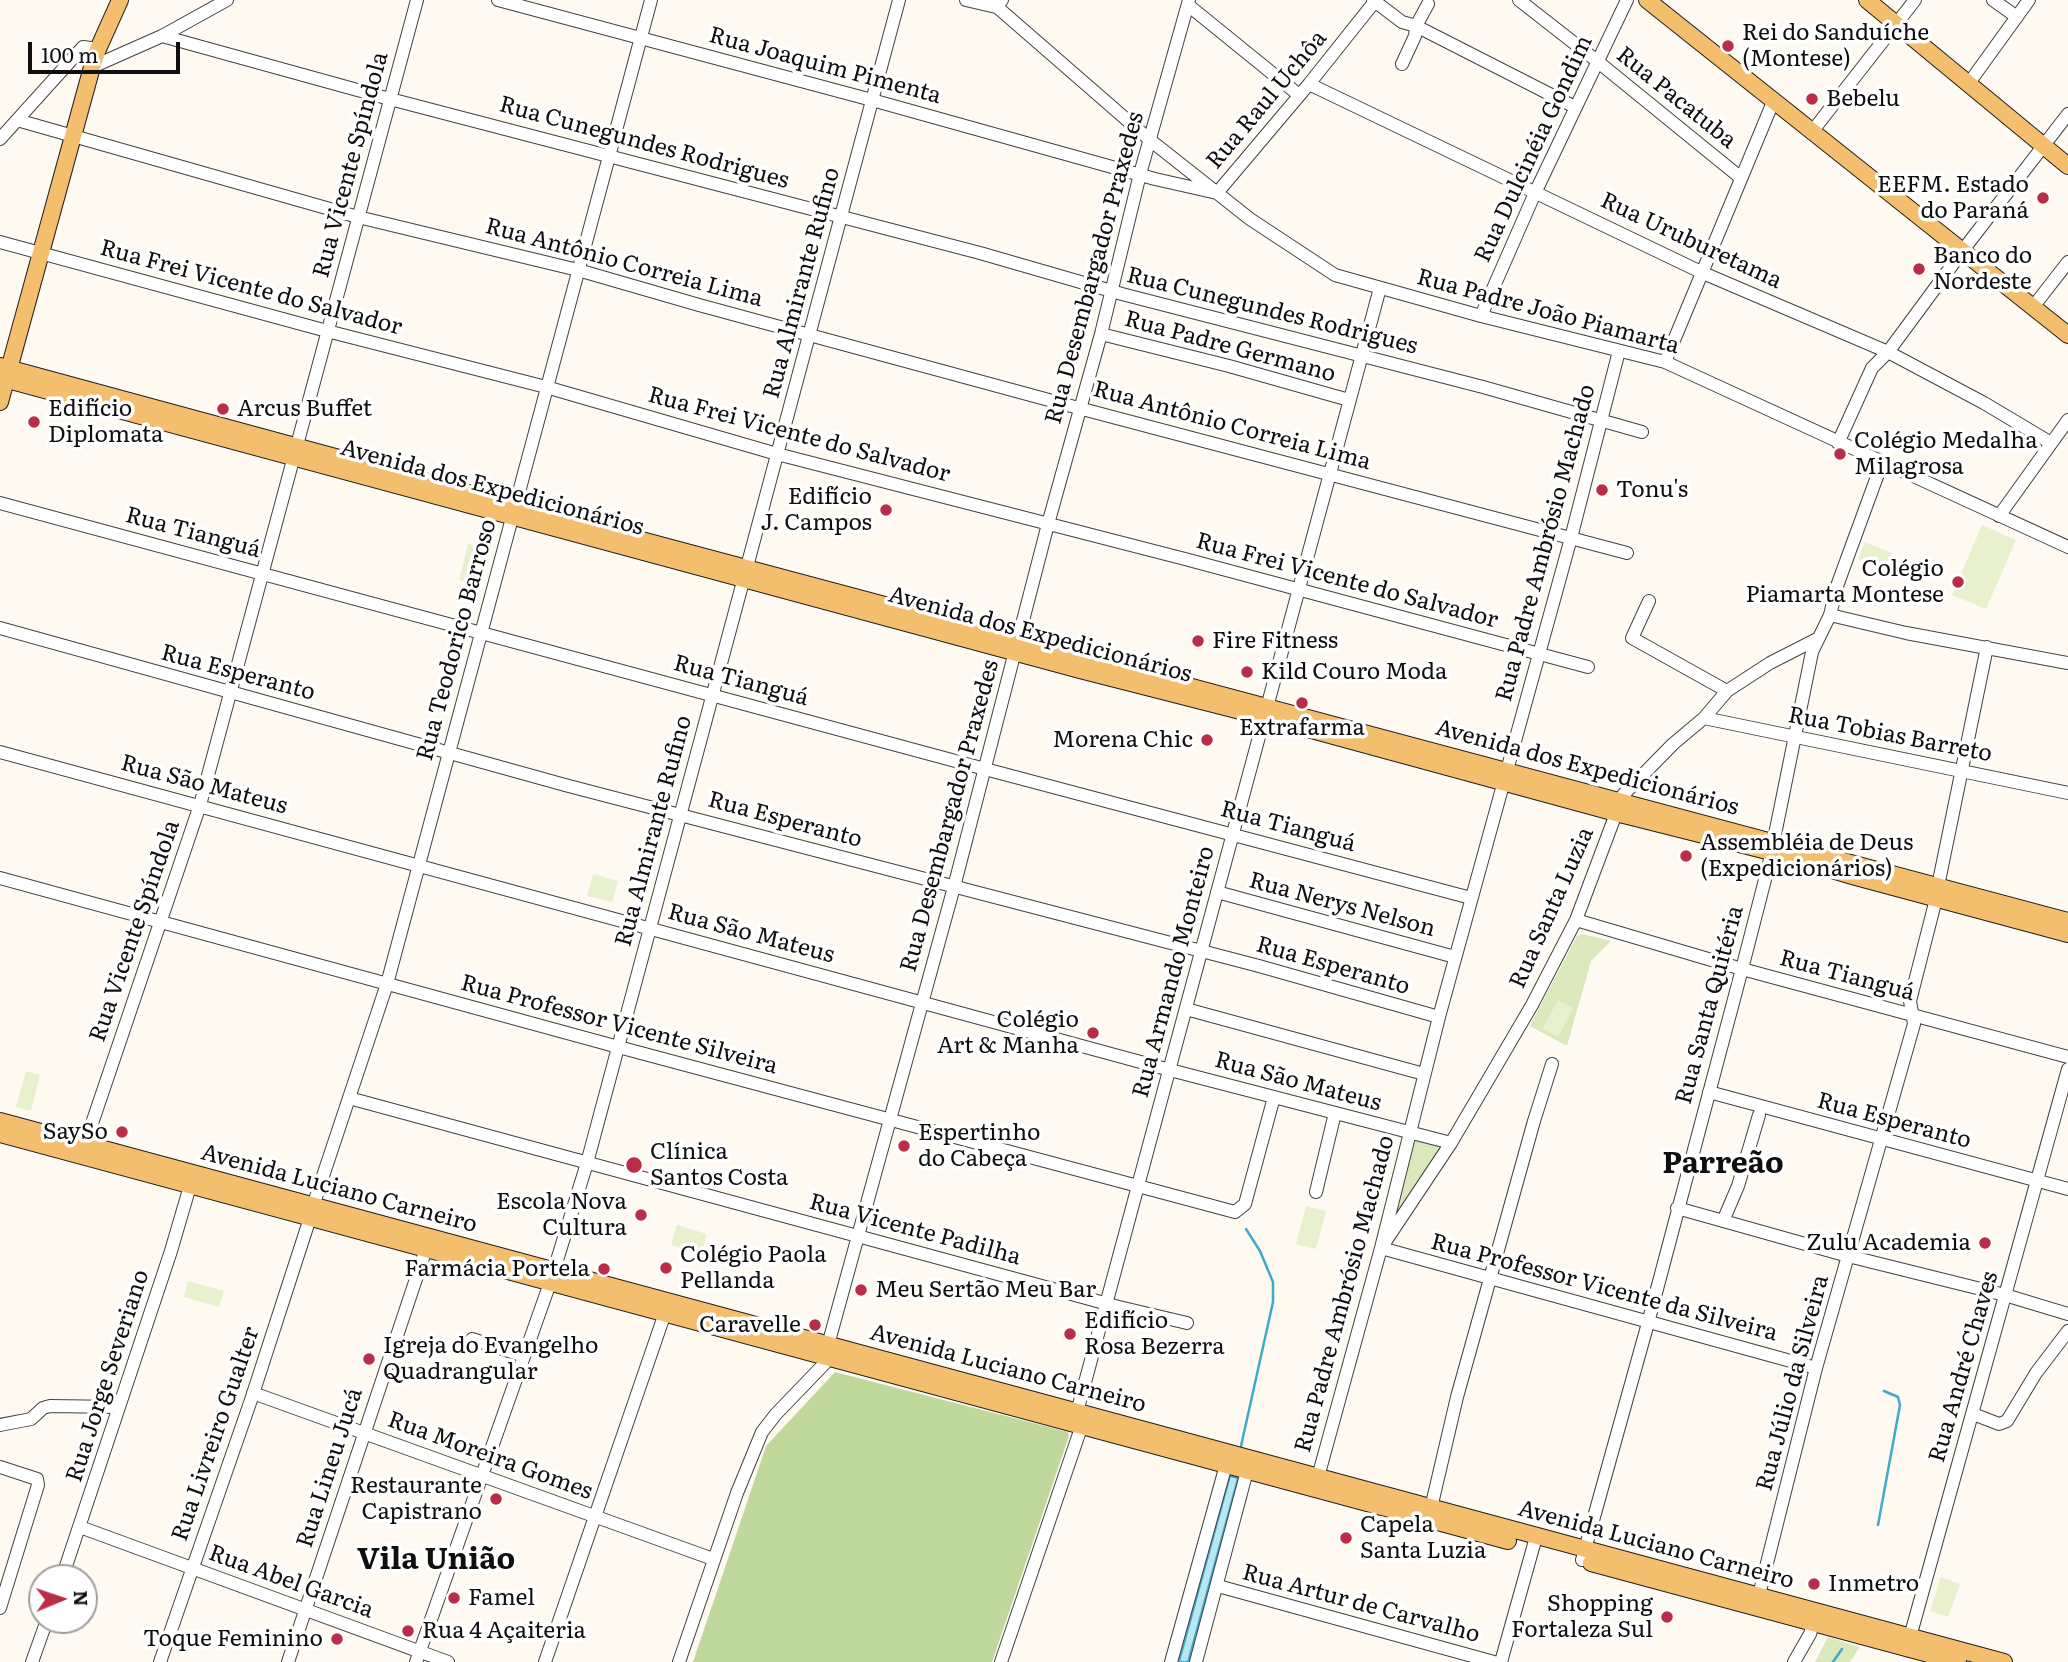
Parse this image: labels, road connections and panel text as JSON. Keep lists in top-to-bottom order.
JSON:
{
  "streets": {
    "main road": ["Avenida dos Expedicionários", "Avenida Luciano Carneiro"],
    "street": [
      "Rua Joaquim Pimenta",
      "Rua Pacatuba",
      "Rua Raul Uchôa",
      "Rua Cunegundes Rodrigues",
      "Rua Dulcinéia Gondim",
      "Rua Vicente Spíndola",
      "Rua Uruburetama",
      "Rua Antônio Correia Lima",
      "Rua Desembargador Praxedes",
      "Rua Almirante Rufino",
      "Rua Frei Vicente do Salvador",
      "Rua Padre João Piamarta",
      "Rua Padre Germano",
      "Rua Tianguá",
      "Rua Padre Ambrósio Machado",
      "Rua Teodorico Barroso",
      "Rua Esperanto",
      "Rua Tobias Barreto",
      "Rua São Mateus",
      "Rua Nerys Nelson",
      "Rua Santa Luzia",
      "Rua Armando Monteiro",
      "Rua Santa Quitéria",
      "Rua Professor Vicente Silveira",
      "Rua Vicente Padilha",
      "Rua Professor Vicente da Silveira",
      "Rua André Chaves",
      "Rua Jorge Severiano",
      "Rua Júlio da Silveira",
      "Rua Livreiro Gualter",
      "Rua Moreira Gomes",
      "Rua Lineu Jucá",
      "Rua Abel Garcia",
      "Rua Artur de Carvalho"
    ]
  },
  "crossings": [
    ["Rua Joaquim Pimenta", "Rua Desembargador Praxedes"],
    ["Rua Joaquim Pimenta", "Rua Almirante Rufino"],
    ["Rua Joaquim Pimenta", "Rua Padre João Piamarta"],
    ["Rua Joaquim Pimenta", "Rua Teodorico Barroso"],
    ["Rua Pacatuba", "Rua Dulcinéia Gondim"],
    ["Rua Raul Uchôa", "Rua Uruburetama"],
    ["Rua Raul Uchôa", "Rua Padre João Piamarta"],
    ["Rua Cunegundes Rodrigues", "Rua Vicente Spíndola"],
    ["Rua Cunegundes Rodrigues", "Rua Desembargador Praxedes"],
    ["Rua Cunegundes Rodrigues", "Rua Almirante Rufino"],
    ["Rua Cunegundes Rodrigues", "Rua Padre Ambrósio Machado"],
    ["Rua Cunegundes Rodrigues", "Rua Teodorico Barroso"],
    ["Rua Cunegundes Rodrigues", "Rua Armando Monteiro"],
    ["Rua Dulcinéia Gondim", "Rua Uruburetama"],
    ["Rua Dulcinéia Gondim", "Rua Padre João Piamarta"],
    ["Rua Vicente Spíndola", "Rua Antônio Correia Lima"],
    ["Rua Vicente Spíndola", "Rua Frei Vicente do Salvador"],
    ["Rua Vicente Spíndola", "Avenida dos Expedicionários"],
    ["Rua Vicente Spíndola", "Rua Tianguá"],
    ["Rua Vicente Spíndola", "Rua Esperanto"],
    ["Rua Vicente Spíndola", "Rua São Mateus"],
    ["Rua Vicente Spíndola", "Rua Professor Vicente Silveira"],
    ["Rua Vicente Spíndola", "Avenida Luciano Carneiro"],
    ["Rua Antônio Correia Lima", "Rua Desembargador Praxedes"],
    ["Rua Antônio Correia Lima", "Rua Almirante Rufino"],
    ["Rua Antônio Correia Lima", "Rua Padre Ambrósio Machado"],
    ["Rua Antônio Correia Lima", "Rua Teodorico Barroso"],
    ["Rua Antônio Correia Lima", "Rua Armando Monteiro"],
    ["Rua Desembargador Praxedes", "Rua Frei Vicente do Salvador"],
    ["Rua Desembargador Praxedes", "Rua Padre João Piamarta"],
    ["Rua Desembargador Praxedes", "Rua Padre Germano"],
    ["Rua Desembargador Praxedes", "Avenida dos Expedicionários"],
    ["Rua Desembargador Praxedes", "Rua Tianguá"],
    ["Rua Desembargador Praxedes", "Rua Esperanto"],
    ["Rua Desembargador Praxedes", "Rua São Mateus"],
    ["Rua Desembargador Praxedes", "Rua Professor Vicente Silveira"],
    ["Rua Desembargador Praxedes", "Avenida Luciano Carneiro"],
    ["Rua Desembargador Praxedes", "Rua Vicente Padilha"],
    ["Rua Almirante Rufino", "Rua Frei Vicente do Salvador"],
    ["Rua Almirante Rufino", "Avenida dos Expedicionários"],
    ["Rua Almirante Rufino", "Rua Tianguá"],
    ["Rua Almirante Rufino", "Rua Esperanto"],
    ["Rua Almirante Rufino", "Rua São Mateus"],
    ["Rua Almirante Rufino", "Rua Professor Vicente Silveira"],
    ["Rua Almirante Rufino", "Avenida Luciano Carneiro"],
    ["Rua Almirante Rufino", "Rua Vicente Padilha"],
    ["Rua Almirante Rufino", "Rua Moreira Gomes"],
    ["Rua Almirante Rufino", "Rua Abel Garcia"],
    ["Rua Frei Vicente do Salvador", "Rua Padre Ambrósio Machado"],
    ["Rua Frei Vicente do Salvador", "Rua Teodorico Barroso"],
    ["Rua Frei Vicente do Salvador", "Rua Armando Monteiro"],
    ["Rua Padre João Piamarta", "Rua Padre Ambrósio Machado"],
    ["Rua Padre João Piamarta", "Rua Armando Monteiro"],
    ["Rua Padre João Piamarta", "Rua Santa Quitéria"],
    ["Rua Padre Germano", "Rua Armando Monteiro"],
    ["Avenida dos Expedicionários", "Rua Padre Ambrósio Machado"],
    ["Avenida dos Expedicionários", "Rua Teodorico Barroso"],
    ["Avenida dos Expedicionários", "Rua Santa Luzia"],
    ["Avenida dos Expedicionários", "Rua Armando Monteiro"],
    ["Avenida dos Expedicionários", "Rua Santa Quitéria"],
    ["Avenida dos Expedicionários", "Rua Júlio da Silveira"],
    ["Rua Tianguá", "Rua Padre Ambrósio Machado"],
    ["Rua Tianguá", "Rua Teodorico Barroso"],
    ["Rua Tianguá", "Rua Santa Luzia"],
    ["Rua Tianguá", "Rua Armando Monteiro"],
    ["Rua Tianguá", "Rua Santa Quitéria"],
    ["Rua Tianguá", "Rua Júlio da Silveira"],
    ["Rua Padre Ambrósio Machado", "Rua Esperanto"],
    ["Rua Padre Ambrósio Machado", "Rua São Mateus"],
    ["Rua Padre Ambrósio Machado", "Rua Nerys Nelson"],
    ["Rua Padre Ambrósio Machado", "Rua Santa Luzia"],
    ["Rua Padre Ambrósio Machado", "Avenida Luciano Carneiro"],
    ["Rua Padre Ambrósio Machado", "Rua Professor Vicente da Silveira"],
    ["Rua Teodorico Barroso", "Rua Esperanto"],
    ["Rua Teodorico Barroso", "Rua São Mateus"],
    ["Rua Teodorico Barroso", "Rua Professor Vicente Silveira"],
    ["Rua Teodorico Barroso", "Avenida Luciano Carneiro"],
    ["Rua Teodorico Barroso", "Rua Vicente Padilha"],
    ["Rua Teodorico Barroso", "Rua Livreiro Gualter"],
    ["Rua Esperanto", "Rua Armando Monteiro"],
    ["Rua Esperanto", "Rua Santa Quitéria"],
    ["Rua Esperanto", "Rua André Chaves"],
    ["Rua Esperanto", "Rua Júlio da Silveira"],
    ["Rua Tobias Barreto", "Rua Santa Luzia"],
    ["Rua Tobias Barreto", "Rua Santa Quitéria"],
    ["Rua Tobias Barreto", "Rua Júlio da Silveira"],
    ["Rua São Mateus", "Rua Santa Luzia"],
    ["Rua São Mateus", "Rua Armando Monteiro"],
    ["Rua São Mateus", "Rua Professor Vicente Silveira"],
    ["Rua Nerys Nelson", "Rua Armando Monteiro"],
    ["Rua Santa Luzia", "Rua Santa Quitéria"],
    ["Rua Santa Luzia", "Rua Professor Vicente da Silveira"],
    ["Rua Armando Monteiro", "Rua Professor Vicente Silveira"],
    ["Rua Armando Monteiro", "Avenida Luciano Carneiro"],
    ["Rua Armando Monteiro", "Rua Vicente Padilha"],
    ["Rua Santa Quitéria", "Avenida Luciano Carneiro"],
    ["Rua Santa Quitéria", "Rua Professor Vicente da Silveira"],
    ["Avenida Luciano Carneiro", "Rua André Chaves"],
    ["Avenida Luciano Carneiro", "Rua Jorge Severiano"],
    ["Avenida Luciano Carneiro", "Rua Júlio da Silveira"],
    ["Avenida Luciano Carneiro", "Rua Livreiro Gualter"],
    ["Avenida Luciano Carneiro", "Rua Lineu Jucá"],
    ["Rua Professor Vicente da Silveira", "Rua Júlio da Silveira"],
    ["Rua Jorge Severiano", "Rua Abel Garcia"],
    ["Rua Livreiro Gualter", "Rua Moreira Gomes"],
    ["Rua Livreiro Gualter", "Rua Abel Garcia"],
    ["Rua Moreira Gomes", "Rua Lineu Jucá"],
    ["Rua Lineu Jucá", "Rua Abel Garcia"]
  ],
  "districts": ["Parreão", "Vila União"],
  "places": [
    "Rei do Sanduíche (Montese)",
    "Bebelu",
    "EEFM. Estado do Paraná",
    "Banco do Nordeste",
    "Arcus Buffet",
    "Edifício Diplomata",
    "Colégio Medalha Milagrosa",
    "Tonu's",
    "Edifício J. Campos",
    "Colégio Piamarta Montese",
    "Fire Fitness",
    "Kild Couro Moda",
    "Extrafarma",
    "Morena Chic",
    "Assembléia de Deus (Expedicionários)",
    "Colégio Art & Manha",
    "SaySo",
    "Espertinho do Cabeça",
    "Clínica Santos Costa",
    "Escola Nova Cultura",
    "Zulu Academia",
    "Colégio Paola Pellanda",
    "Farmácia Portela",
    "Meu Sertão Meu Bar",
    "Caravelle",
    "Edifício Rosa Bezerra",
    "Igreja do Evangelho Quadrangular",
    "Restaurante Capistrano",
    "Capela Santa Luzia",
    "Inmetro",
    "Famel",
    "Shopping Fortaleza Sul",
    "Rua 4 Açaiteria",
    "Toque Feminino"
  ],
  "scale_bar": "100 m",
  "north": "right"
}
